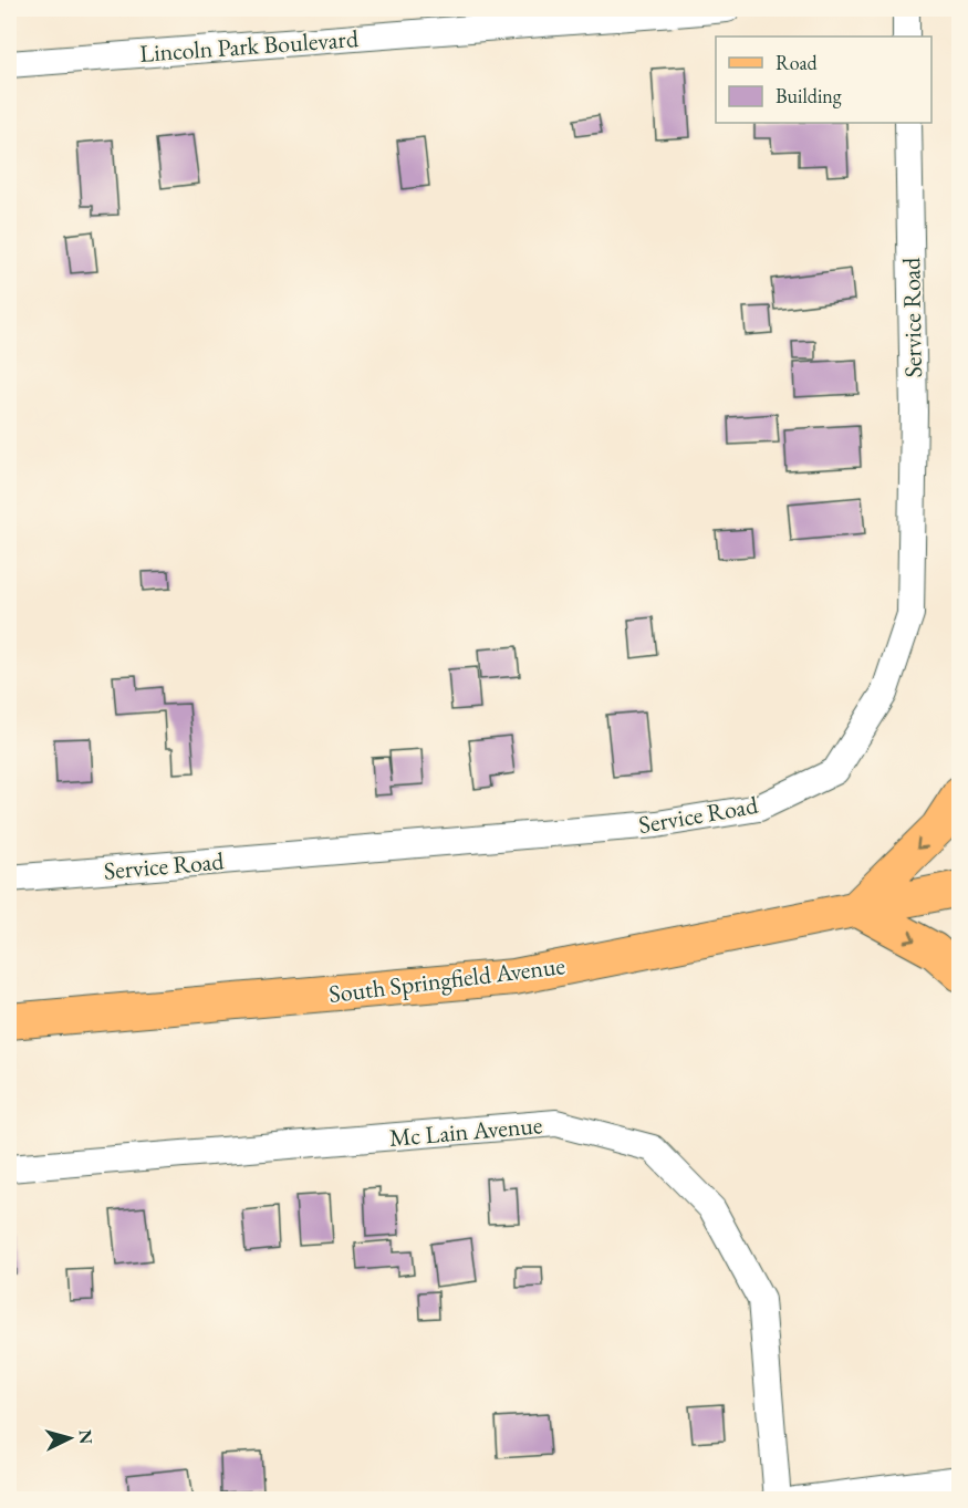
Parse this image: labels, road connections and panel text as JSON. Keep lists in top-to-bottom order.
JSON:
{
  "streets": {
    "main road": ["South Springfield Avenue"],
    "street": ["Lincoln Park Boulevard", "Service Road", "Mc Lain Avenue"]
  },
  "legend": ["Road", "Building"],
  "north": "right"
}
